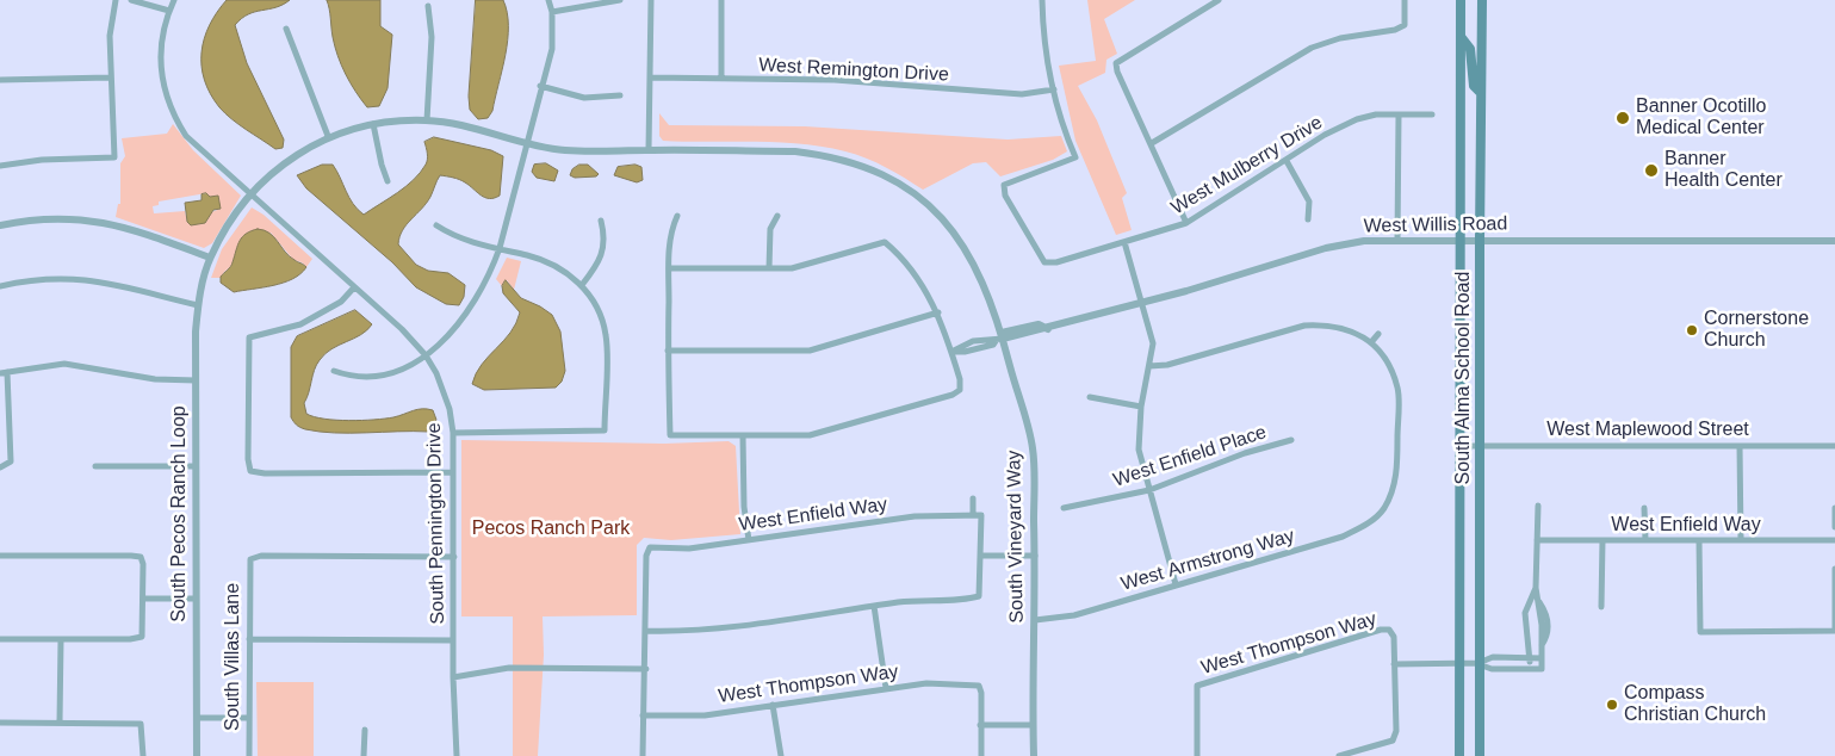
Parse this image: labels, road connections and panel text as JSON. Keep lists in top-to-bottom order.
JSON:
{
  "streets": {
    "main road": ["South Alma School Road"],
    "street": [
      "West Remington Drive",
      "West Mulberry Drive",
      "West Willis Road",
      "West Maplewood Street",
      "West Enfield Place",
      "South Pecos Ranch Loop",
      "West Enfield Way",
      "South Pennington Drive",
      "South Vineyard Way",
      "West Armstrong Way",
      "West Thompson Way",
      "South Villas Lane"
    ]
  },
  "crossings": [
    ["West Remington Drive", "West Mulberry Drive"],
    ["West Willis Road", "South Alma School Road"],
    ["West Willis Road", "South Vineyard Way"],
    ["South Alma School Road", "West Maplewood Street"],
    ["South Pennington Drive", "South Villas Lane"],
    ["South Vineyard Way", "West Armstrong Way"]
  ],
  "parks": ["Pecos Ranch Park"],
  "places": [
    "Banner Ocotillo Medical Center",
    "Banner Health Center",
    "Cornerstone Church",
    "Compass Christian Church"
  ]
}
